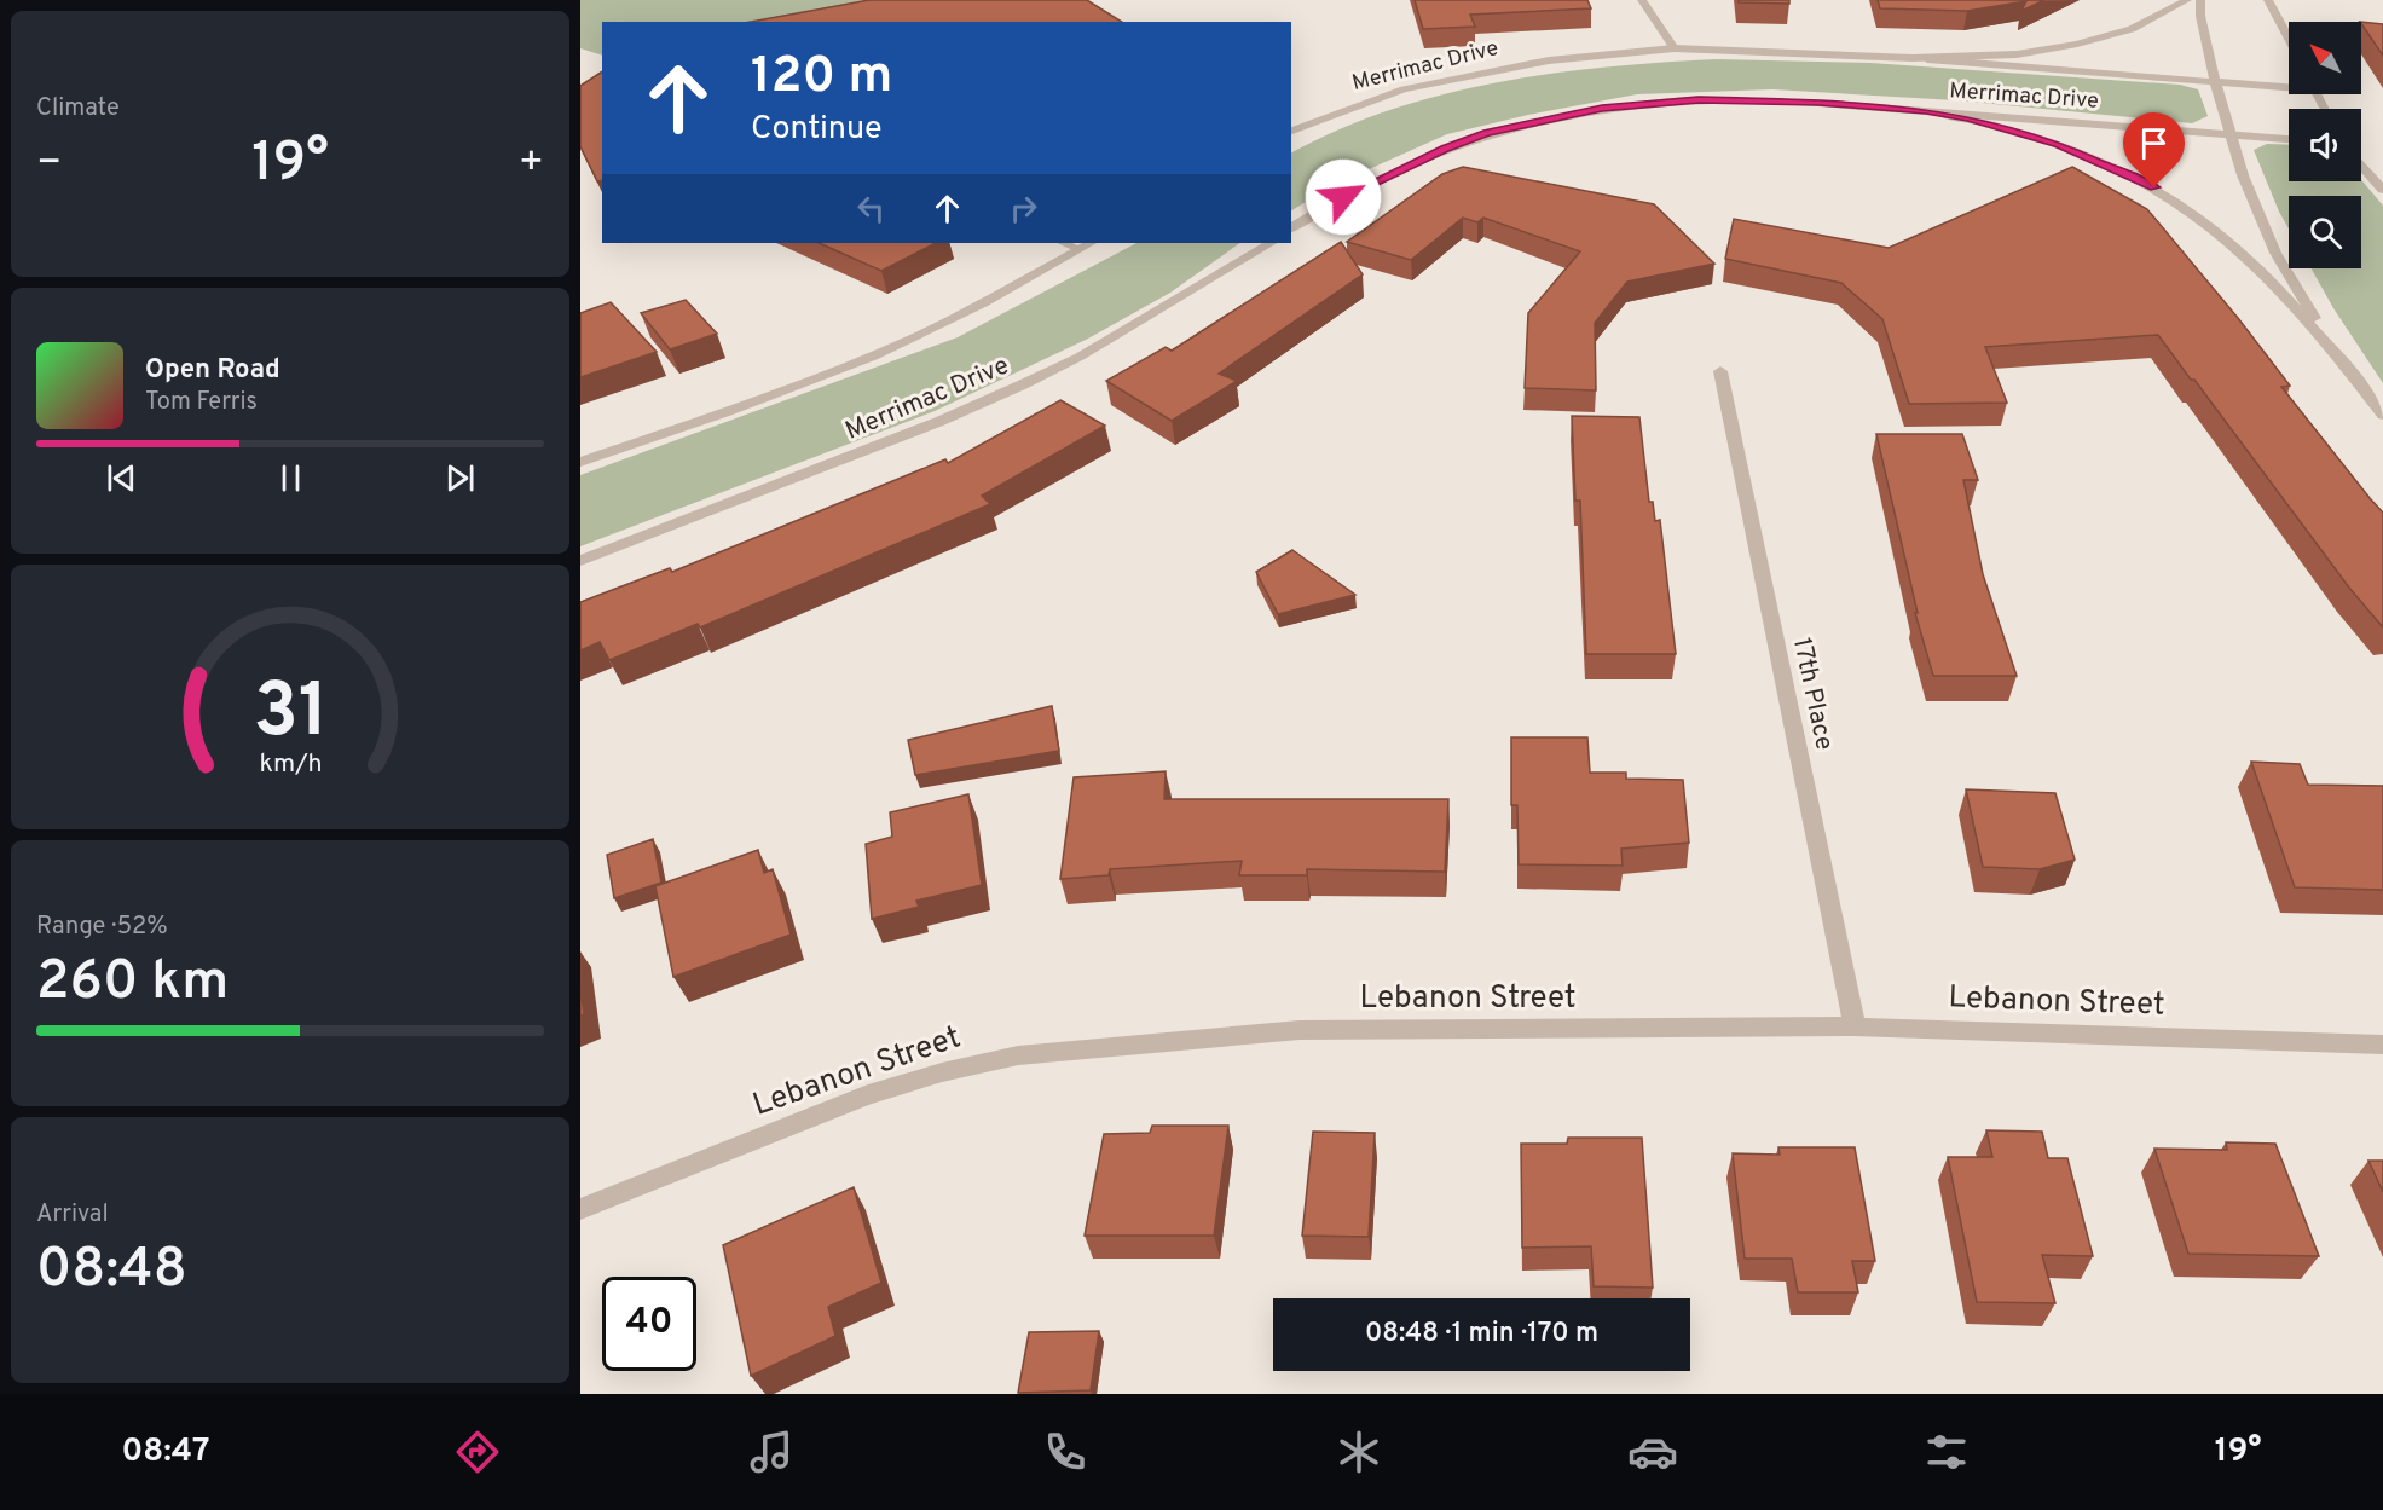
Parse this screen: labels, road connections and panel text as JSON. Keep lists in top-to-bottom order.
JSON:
{
  "streets": {
    "street": ["Merrimac Drive", "17th Place", "Lebanon Street"]
  },
  "crossings": [
    ["17th Place", "Lebanon Street"]
  ],
  "north": "top left",
  "page": {
    "tile": [
      "Climate",
      ["Range · 52%", "260 km"],
      ["Arrival", "08:48"]
    ],
    "turn": ["120 m", "Continue"],
    "heat": ["−", "19°", "+"],
    "song": ["Open Road", "Tom Ferris"],
    "limit": "40",
    "trip": "08:48 · 1 min · 170 m",
    "tabs": ["08:47", "19°"],
    "gauge": ["31", "km/h"]
  }
}
